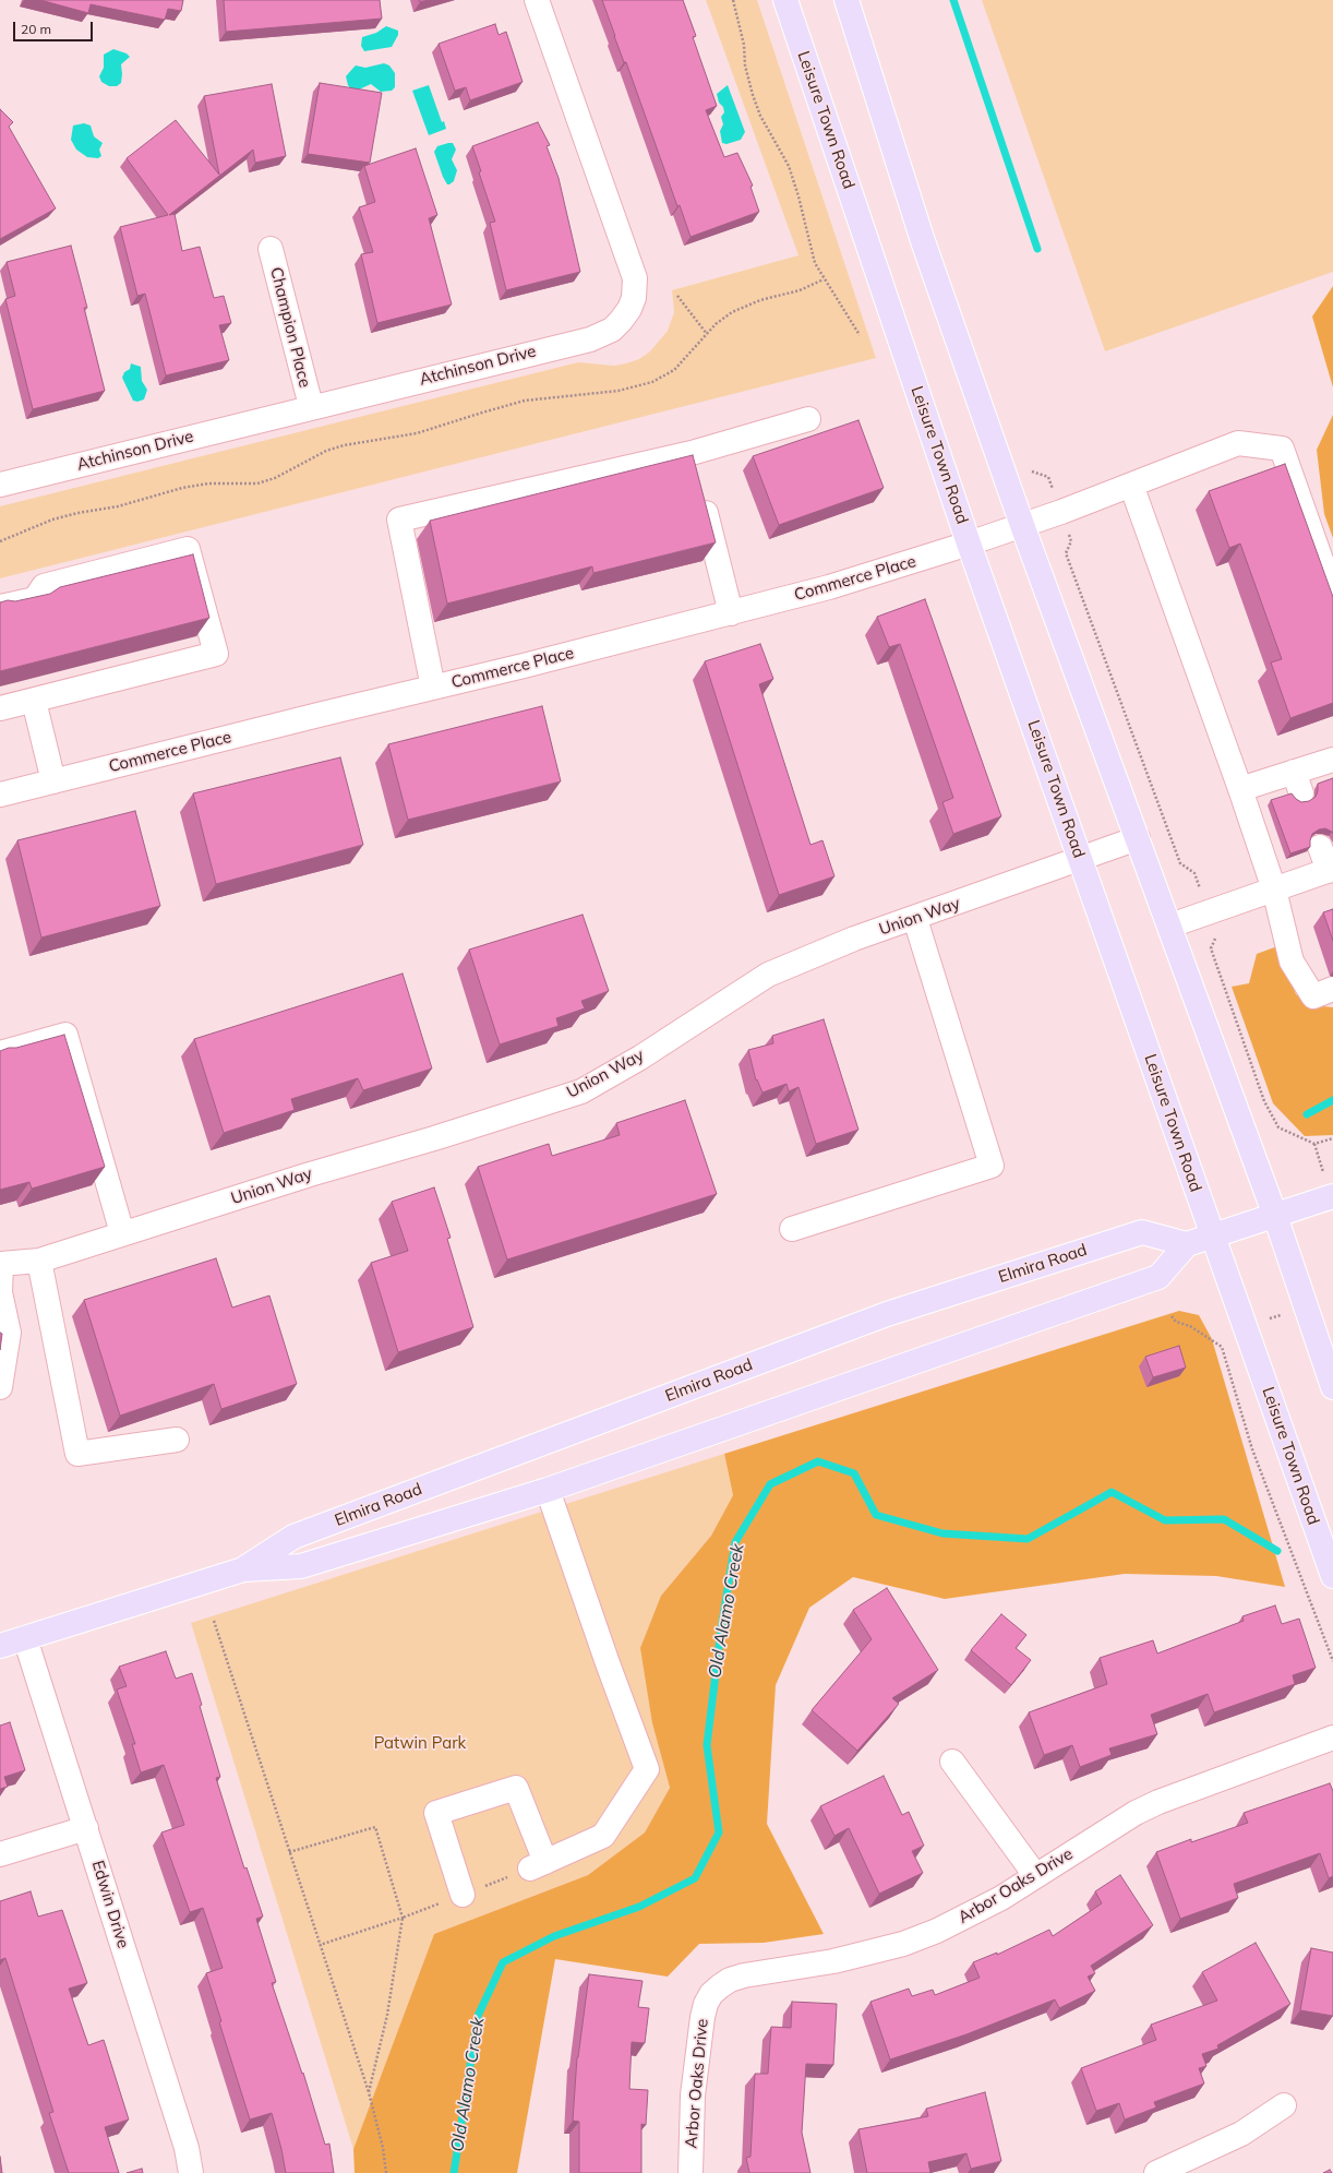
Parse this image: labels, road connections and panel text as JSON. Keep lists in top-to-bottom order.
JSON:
{
  "streets": {
    "main road": ["Leisure Town Road", "Elmira Road"],
    "street": [
      "Champion Place",
      "Atchinson Drive",
      "Commerce Place",
      "Union Way",
      "Arbor Oaks Drive",
      "Edwin Drive"
    ]
  },
  "crossings": [
    ["Leisure Town Road", "Commerce Place"],
    ["Leisure Town Road", "Union Way"],
    ["Leisure Town Road", "Elmira Road"],
    ["Champion Place", "Atchinson Drive"],
    ["Elmira Road", "Edwin Drive"]
  ],
  "water": ["Old Alamo Creek"],
  "parks": ["Patwin Park"],
  "scale_bar": "20 m"
}
